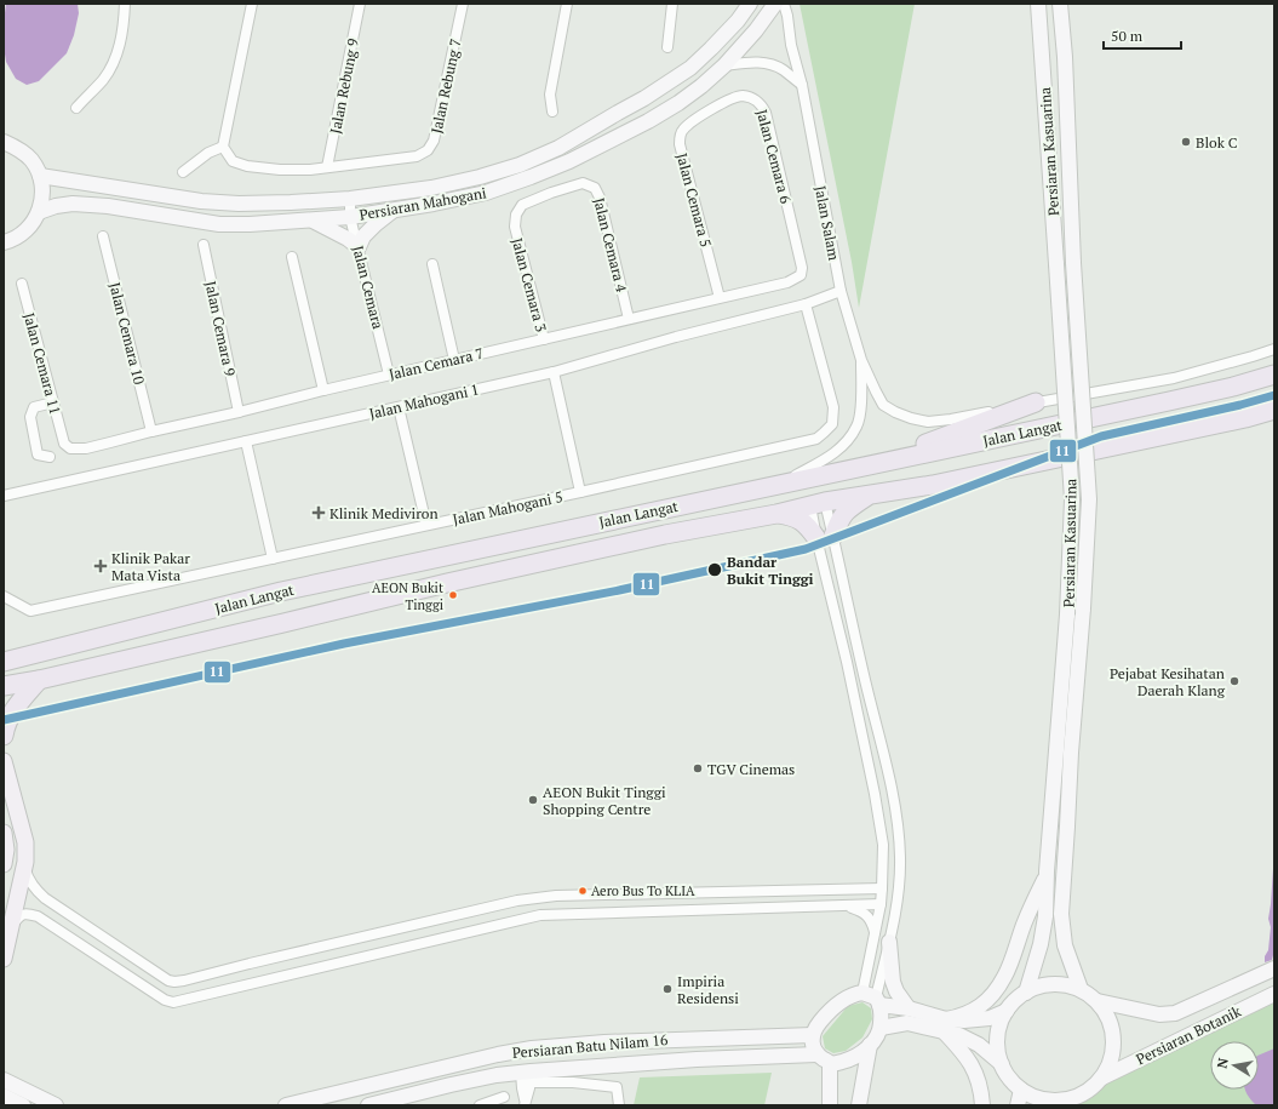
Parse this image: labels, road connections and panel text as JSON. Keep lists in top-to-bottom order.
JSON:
{
  "streets": {
    "highway": ["Jalan Langat"],
    "main road": [
      "Persiaran Kasuarina",
      "Persiaran Mahogani",
      "Persiaran Botanik",
      "Persiaran Batu Nilam 16"
    ],
    "street": [
      "Jalan Rebung 9",
      "Jalan Rebung 7",
      "Jalan Cemara 6",
      "Jalan Cemara 5",
      "Jalan Salam",
      "Jalan Cemara 4",
      "Jalan Cemara 3",
      "Jalan Cemara",
      "Jalan Cemara 9",
      "Jalan Cemara 10",
      "Jalan Cemara 11",
      "Jalan Cemara 7",
      "Jalan Mahogani 1",
      "Jalan Mahogani 5"
    ]
  },
  "crossings": [
    ["Jalan Rebung 9", "Jalan Rebung 7"],
    ["Persiaran Kasuarina", "Persiaran Botanik"],
    ["Jalan Cemara 6", "Jalan Cemara 5"],
    ["Jalan Cemara 6", "Jalan Cemara 7"],
    ["Jalan Cemara 5", "Jalan Cemara 7"],
    ["Persiaran Mahogani", "Jalan Cemara"],
    ["Jalan Salam", "Jalan Mahogani 1"],
    ["Jalan Cemara 4", "Jalan Cemara 3"],
    ["Jalan Cemara 4", "Jalan Cemara 7"],
    ["Jalan Cemara 3", "Jalan Cemara 7"],
    ["Jalan Cemara", "Jalan Cemara 7"],
    ["Jalan Cemara 9", "Jalan Cemara 7"],
    ["Jalan Cemara 10", "Jalan Cemara 7"],
    ["Jalan Cemara 11", "Jalan Cemara 7"],
    ["Jalan Mahogani 1", "Jalan Mahogani 5"]
  ],
  "places": {
    "other": [
      "Blok C",
      "Bandar Bukit Tinggi",
      "AEON Bukit Tinggi",
      "Pejabat Kesihatan Daerah Klang",
      "TGV Cinemas",
      "AEON Bukit Tinggi Shopping Centre",
      "Aero Bus To KLIA",
      "Impiria Residensi"
    ],
    "health": ["Klinik Mediviron", "Klinik Pakar Mata Vista"]
  },
  "lines": ["rail line 11"],
  "scale_bar": "50 m",
  "north": "left"
}
